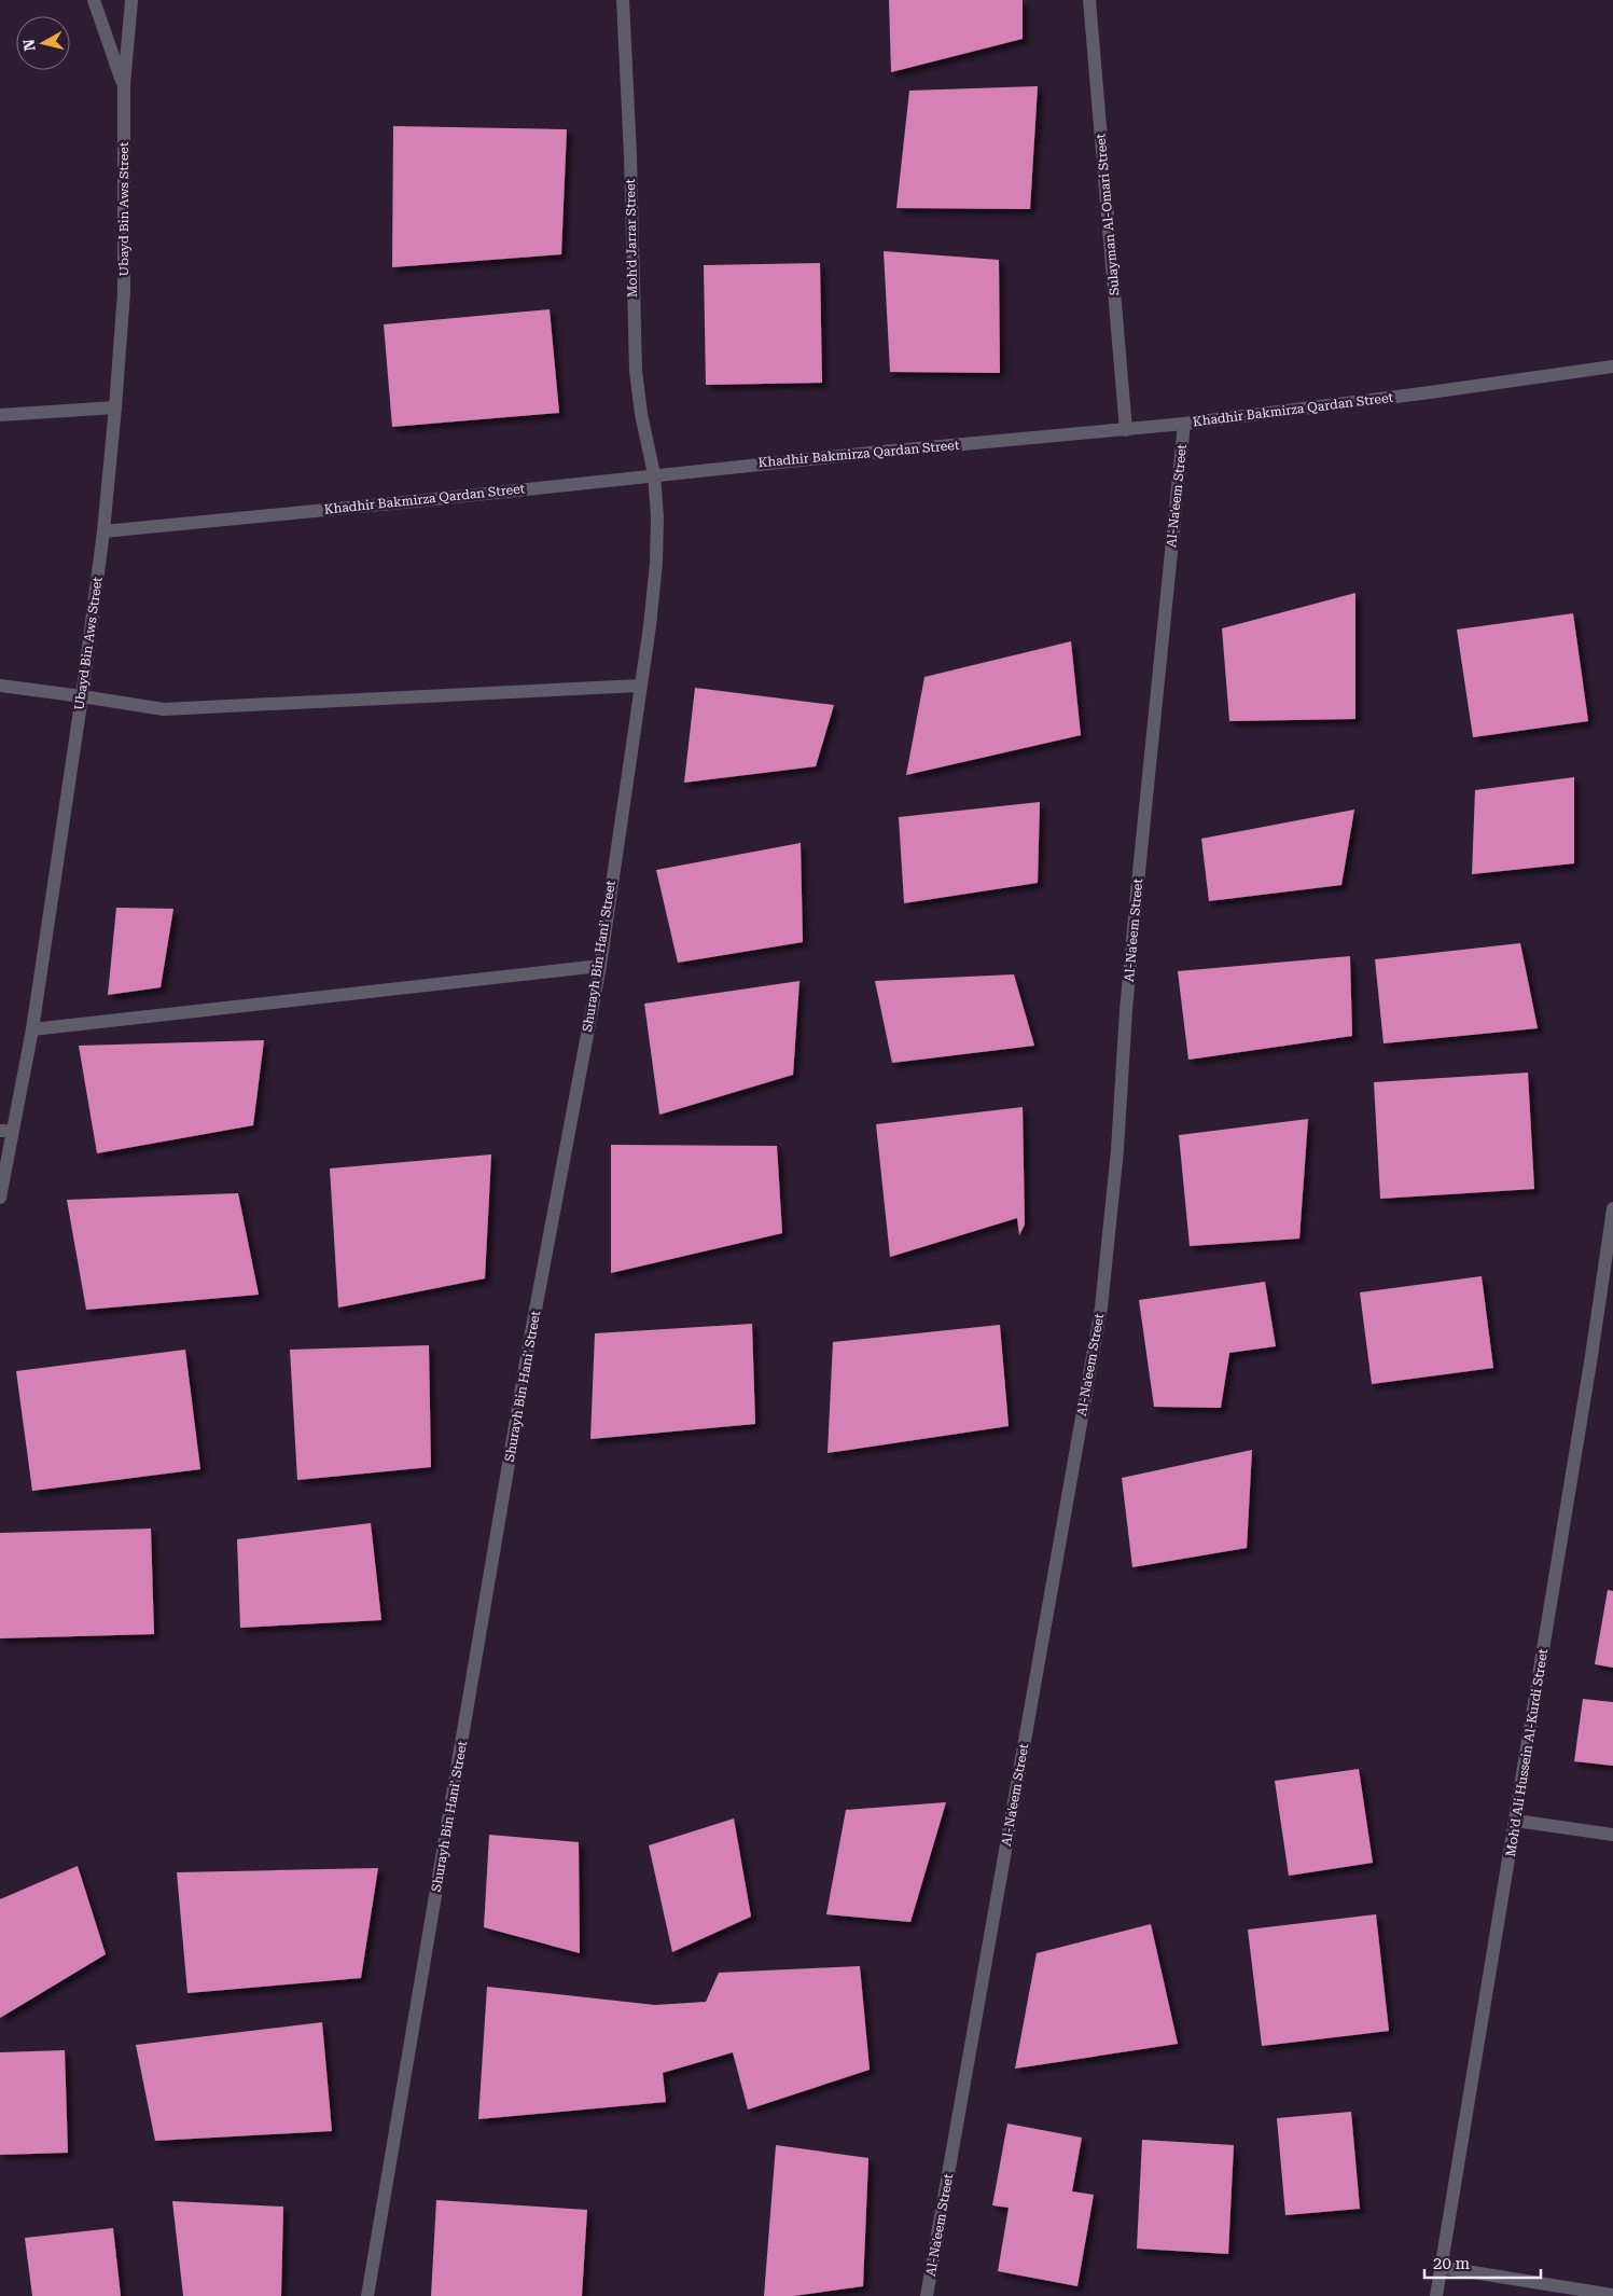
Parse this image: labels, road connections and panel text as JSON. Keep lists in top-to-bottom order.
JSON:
{
  "streets": {
    "street": [
      "Ubayd Bin Aws Street",
      "Sulayman Al-Omari Street",
      "Moh'd Jarrar Street",
      "Khadhir Bakmirza Qardan Street",
      "Al-Na'eem Street",
      "Shurayh Bin Hani' Street",
      "Moh'd Ali Hussein Al-Kurdi Street"
    ]
  },
  "crossings": [
    ["Ubayd Bin Aws Street", "Khadhir Bakmirza Qardan Street"],
    ["Sulayman Al-Omari Street", "Khadhir Bakmirza Qardan Street"],
    ["Moh'd Jarrar Street", "Khadhir Bakmirza Qardan Street"],
    ["Moh'd Jarrar Street", "Shurayh Bin Hani' Street"],
    ["Khadhir Bakmirza Qardan Street", "Al-Na'eem Street"],
    ["Khadhir Bakmirza Qardan Street", "Shurayh Bin Hani' Street"]
  ],
  "scale_bar": "20 m",
  "north": "left"
}
